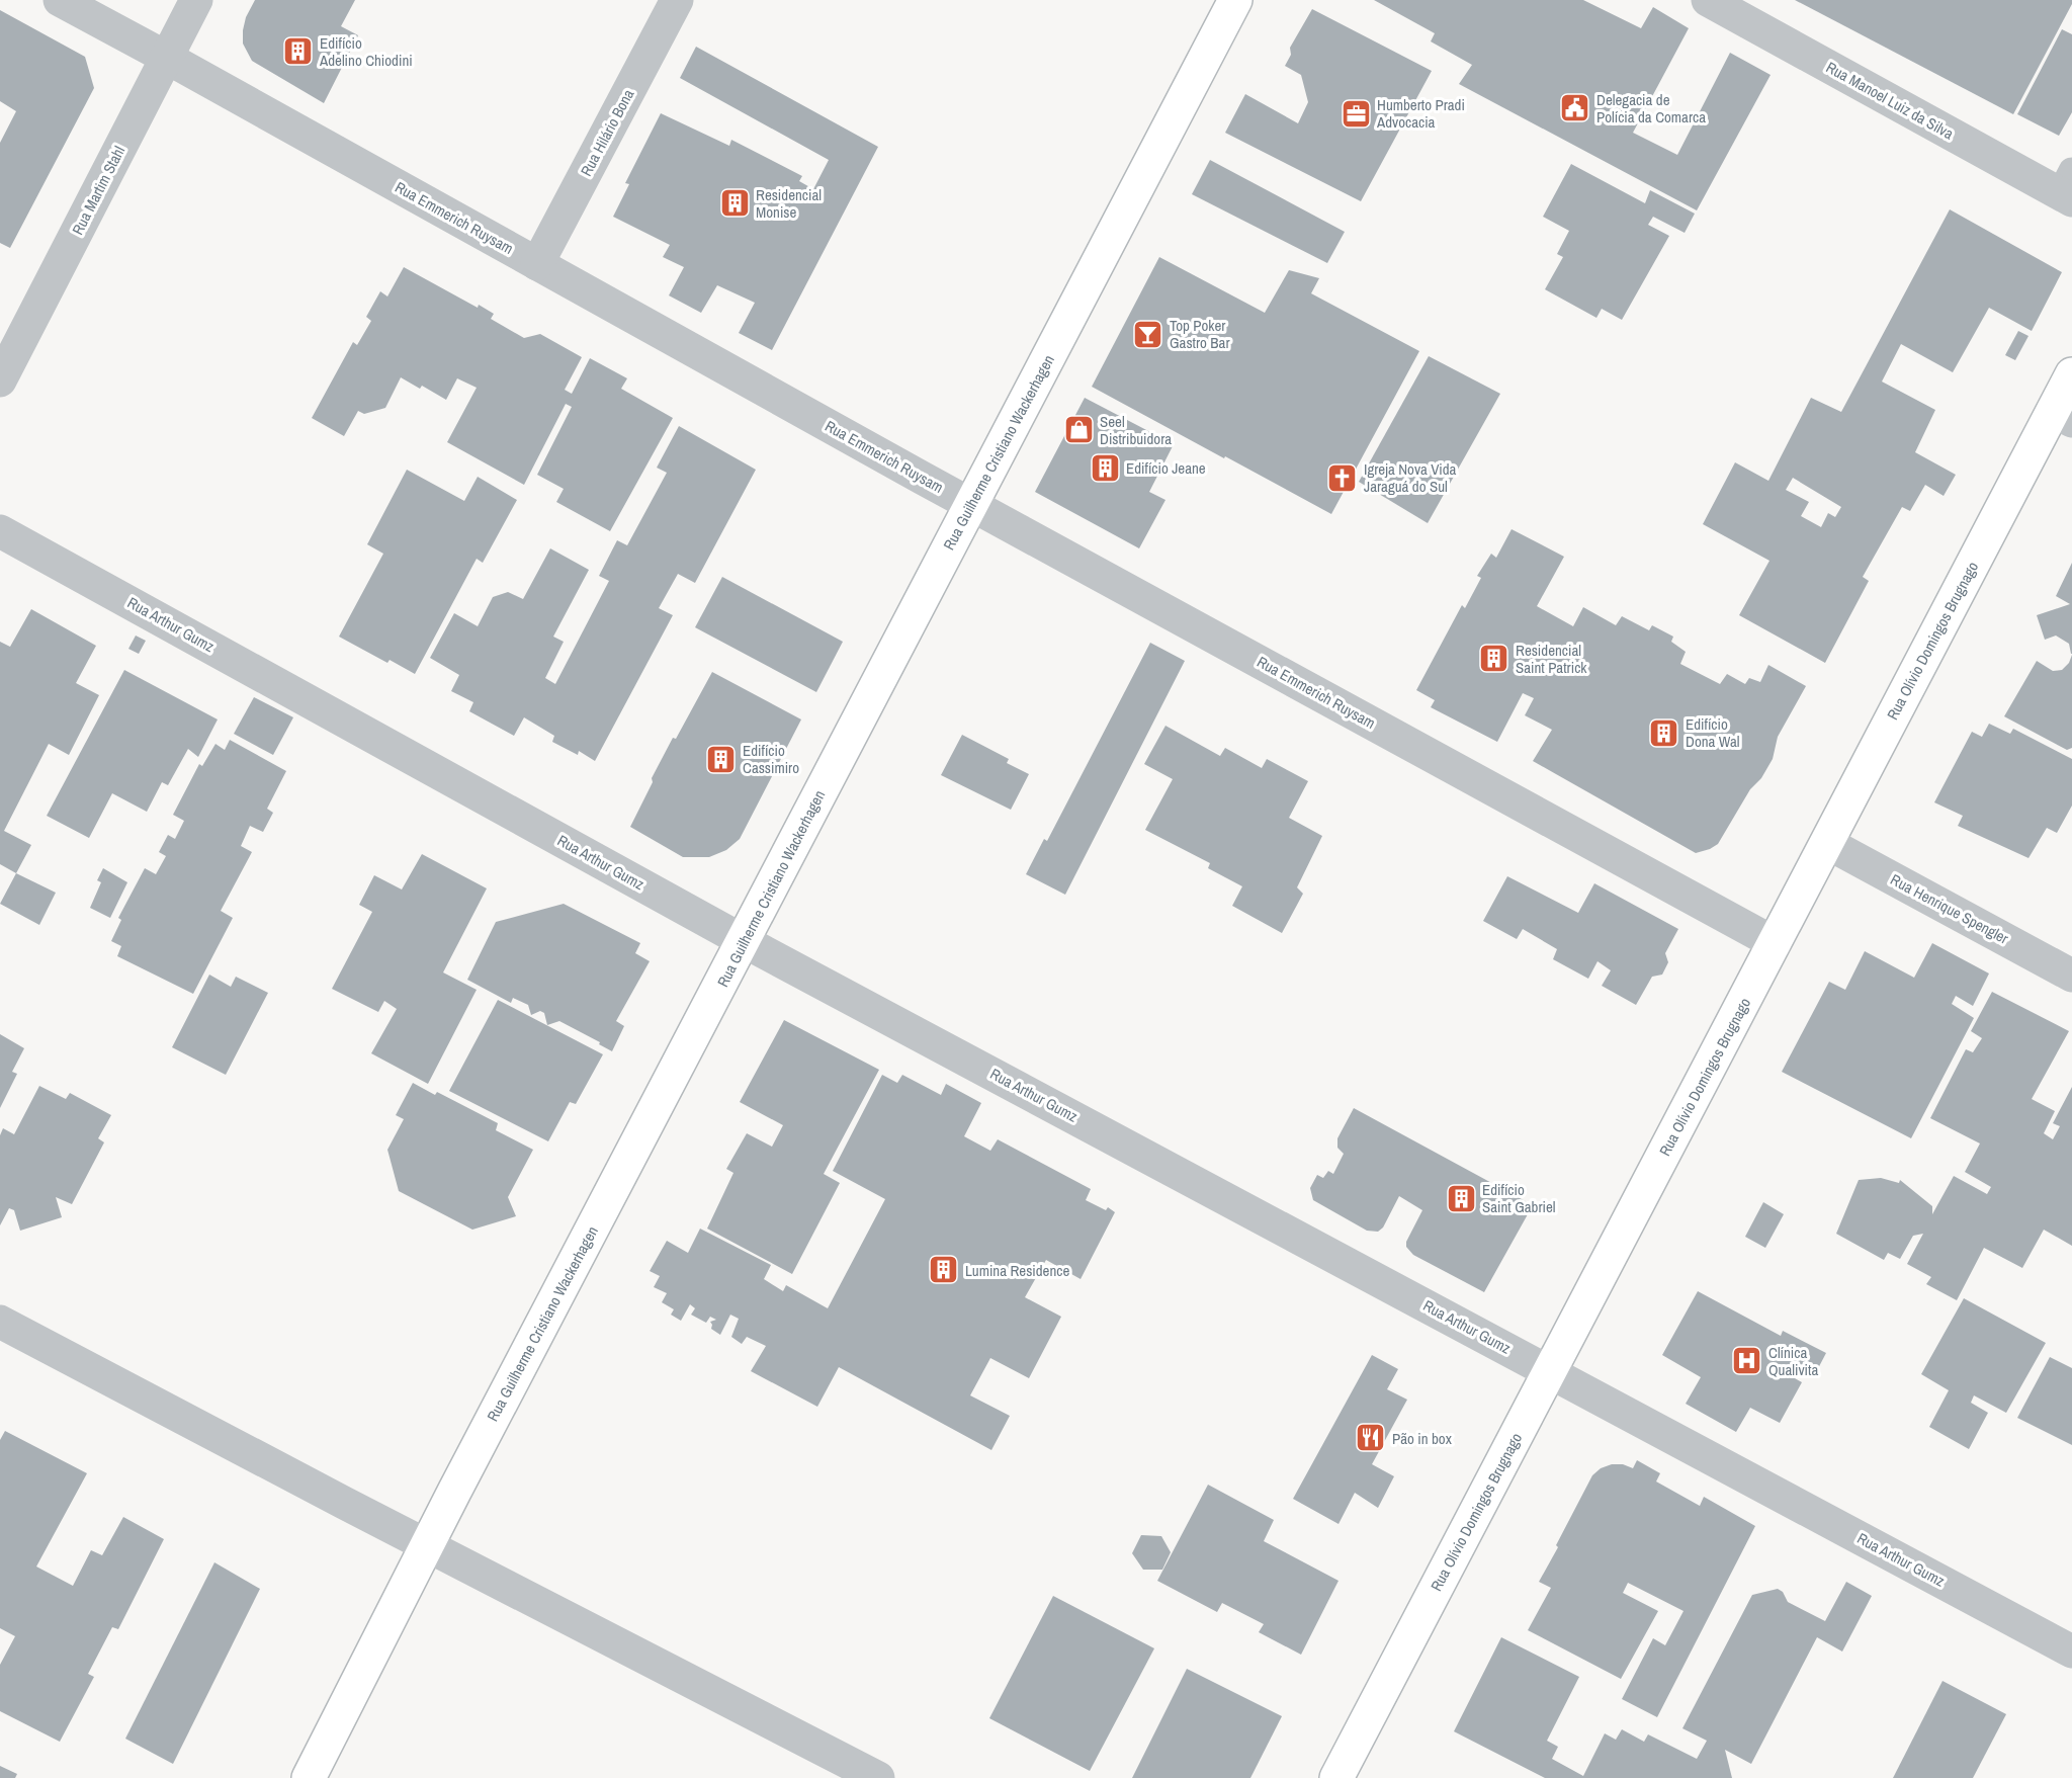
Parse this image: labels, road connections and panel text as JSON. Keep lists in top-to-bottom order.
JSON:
{
  "streets": {
    "street": [
      "Rua Manoel Luiz da Silva",
      "Rua Hilário Bona",
      "Rua Martim Stahl",
      "Rua Emmerich Ruysam",
      "Rua Guilherme Cristiano Wackerhagen",
      "Rua Arthur Gumz",
      "Rua Olívio Domingos Brugnago",
      "Rua Henrique Spengler"
    ]
  },
  "crossings": [
    ["Rua Hilário Bona", "Rua Emmerich Ruysam"],
    ["Rua Martim Stahl", "Rua Emmerich Ruysam"],
    ["Rua Emmerich Ruysam", "Rua Guilherme Cristiano Wackerhagen"],
    ["Rua Emmerich Ruysam", "Rua Olívio Domingos Brugnago"],
    ["Rua Guilherme Cristiano Wackerhagen", "Rua Arthur Gumz"],
    ["Rua Arthur Gumz", "Rua Olívio Domingos Brugnago"],
    ["Rua Olívio Domingos Brugnago", "Rua Henrique Spengler"]
  ],
  "places": {
    "building": [
      "Edifício Adelino Chiodini",
      "Residencial Monise",
      "Edifício Jeane",
      "Residencial Saint Patrick",
      "Edifício Dona Wal",
      "Edifício Cassimiro",
      "Edifício Saint Gabriel",
      "Lumina Residence"
    ],
    "public building": ["Delegacia de Polícia da Comarca"],
    "office": ["Humberto Pradi Advocacia"],
    "bar": ["Top Poker Gastro Bar"],
    "shop": ["Seel Distribuidora"],
    "church": ["Igreja Nova Vida Jaraguá do Sul"],
    "hospital": ["Clínica Qualivita"],
    "restaurant": ["Pão in box"]
  }
}
